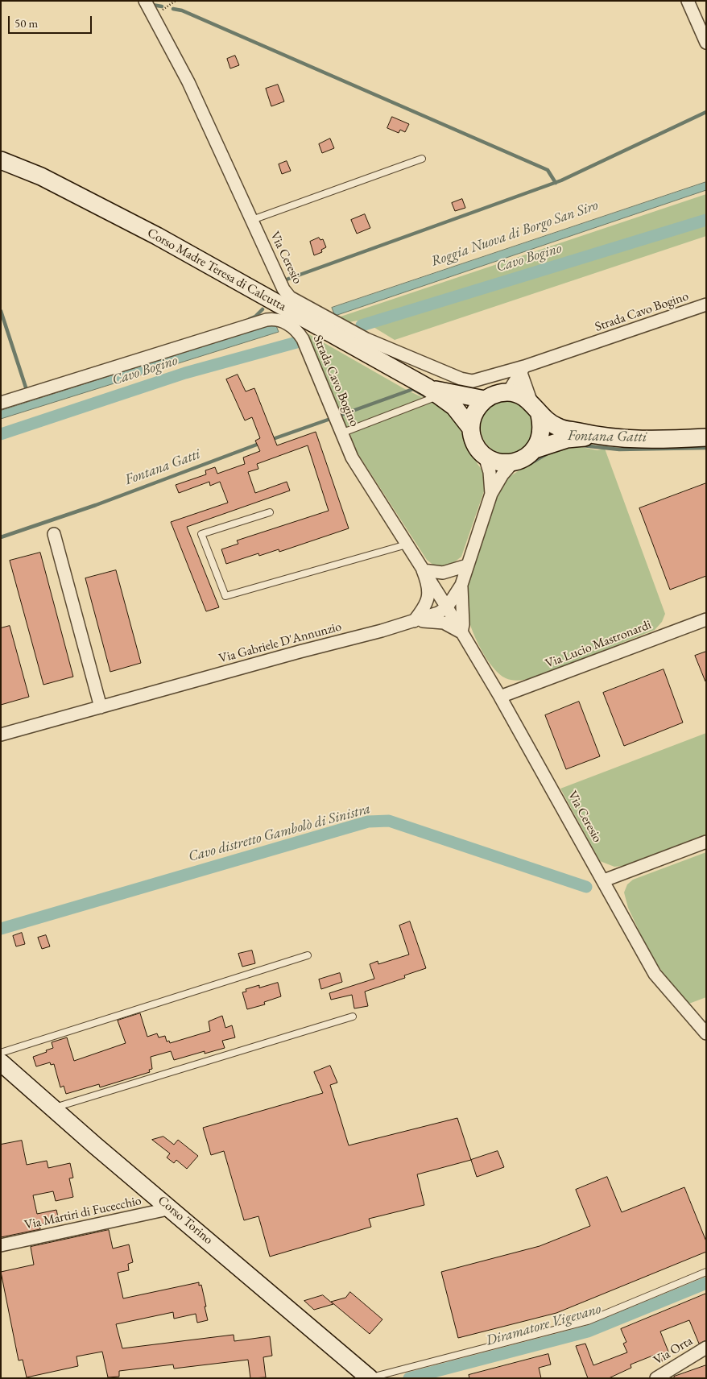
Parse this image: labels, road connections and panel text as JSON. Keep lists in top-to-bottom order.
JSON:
{
  "streets": {
    "main road": ["Corso Madre Teresa di Calcutta", "Corso Torino"],
    "street": [
      "Via Ceresio",
      "Strada Cavo Bogino",
      "Via Gabriele D'Annunzio",
      "Via Lucio Mastronardi",
      "Via Martiri di Fucecchio",
      "Via Orta"
    ]
  },
  "crossings": [
    ["Via Ceresio", "Strada Cavo Bogino"],
    ["Via Ceresio", "Via Gabriele D'Annunzio"],
    ["Via Ceresio", "Via Lucio Mastronardi"],
    ["Strada Cavo Bogino", "Via Gabriele D'Annunzio"],
    ["Via Martiri di Fucecchio", "Corso Torino"]
  ],
  "water": [
    "Roggia Nuova di Borgo San Siro",
    "Cavo Bogino",
    "Fontana Gatti",
    "Cavo distretto Gambolò di Sinistra",
    "Diramatore Vigevano"
  ],
  "scale_bar": "50 m"
}
